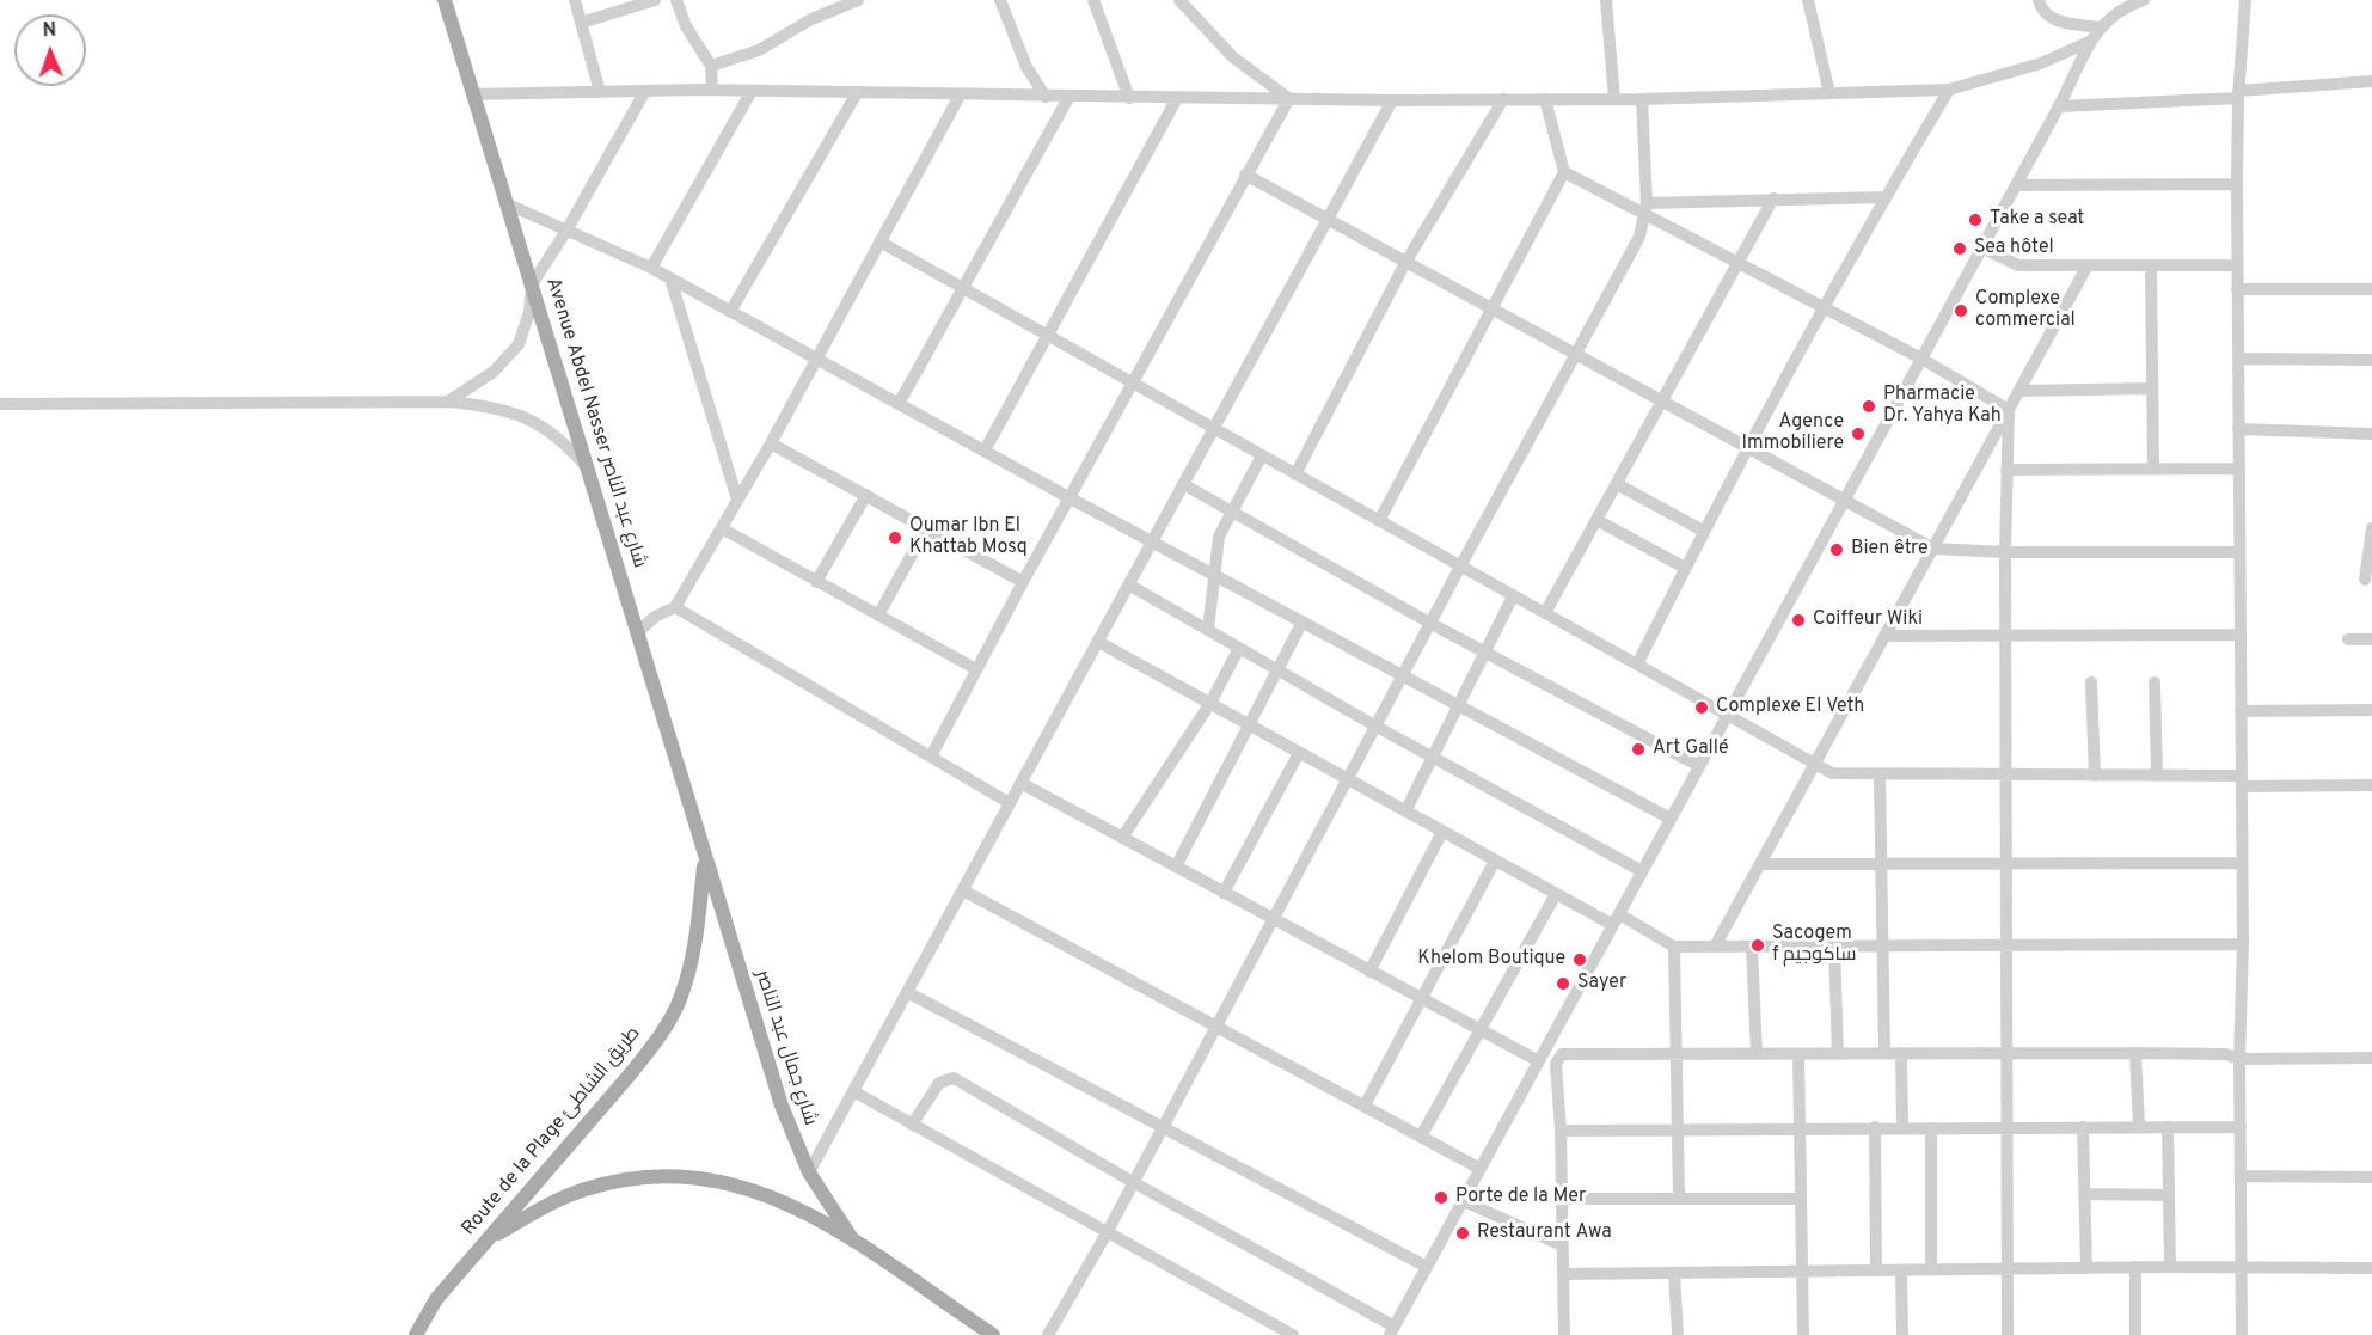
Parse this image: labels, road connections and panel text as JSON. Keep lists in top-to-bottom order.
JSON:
{
  "streets": {
    "main road": ["Avenue Abdel Nasser شارع عبد الناصر", "شارع جمال عبد الناصر", "Route de la Plage طريق الشاطئ"]
  },
  "crossings": [
    ["Avenue Abdel Nasser شارع عبد الناصر", "شارع جمال عبد الناصر"],
    ["Avenue Abdel Nasser شارع عبد الناصر", "Route de la Plage طريق الشاطئ"],
    ["شارع جمال عبد الناصر", "Route de la Plage طريق الشاطئ"]
  ],
  "places": [
    "Take a seat",
    "Sea hôtel",
    "Complexe commercial",
    "Pharmacie Dr. Yahya Kah",
    "Agence Immobiliere",
    "Oumar Ibn El Khattab Mosq",
    "Bien être",
    "Coiffeur Wiki",
    "Complexe El Veth",
    "Art Gallé",
    "Sacogem f ساكوجيم",
    "Khelom Boutique",
    "Sayer",
    "Porte de la Mer",
    "Restaurant Awa"
  ],
  "north": "top"
}
